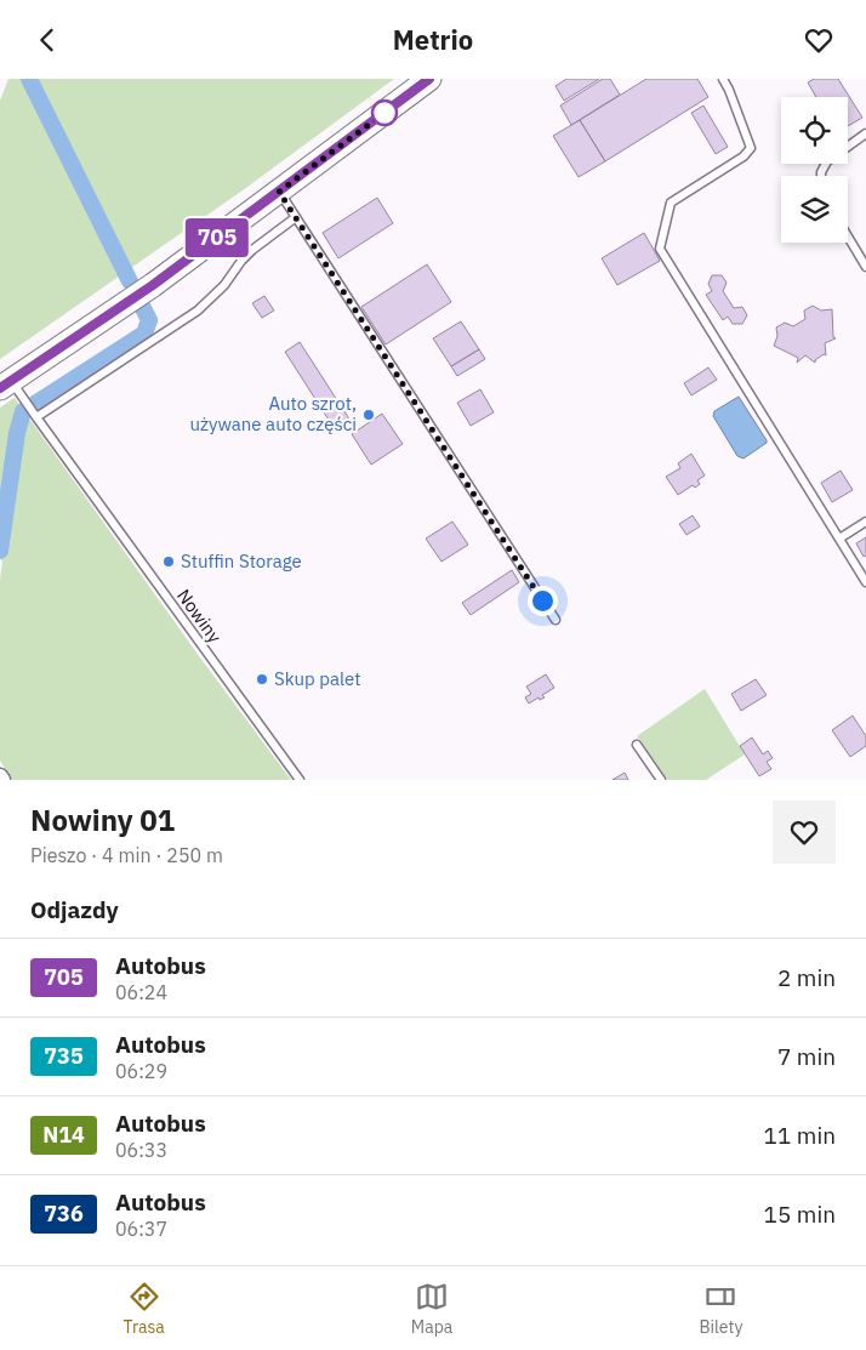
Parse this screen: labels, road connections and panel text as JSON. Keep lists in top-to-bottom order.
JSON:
{
  "streets": {
    "lane": ["Nowiny"]
  },
  "places": ["Auto szrot, używane auto części", "Stuffin Storage", "Skup palet"],
  "lines": ["bus line 705"],
  "page": {
    "header": "Metrio",
    "on_map": "705",
    "heading": [
      ["Nowiny 01", "Pieszo · 4 min · 250 m"],
      "Odjazdy"
    ],
    "list": [
      {
        "mark": "705",
        "name": "Autobus",
        "note": "06:24",
        "value": "2 min"
      },
      {
        "mark": "735",
        "name": "Autobus",
        "note": "06:29",
        "value": "7 min"
      },
      {
        "mark": "N14",
        "name": "Autobus",
        "note": "06:33",
        "value": "11 min"
      },
      {
        "mark": "736",
        "name": "Autobus",
        "note": "06:37",
        "value": "15 min"
      }
    ],
    "tabs": ["Trasa", "Mapa", "Bilety"]
  }
}
